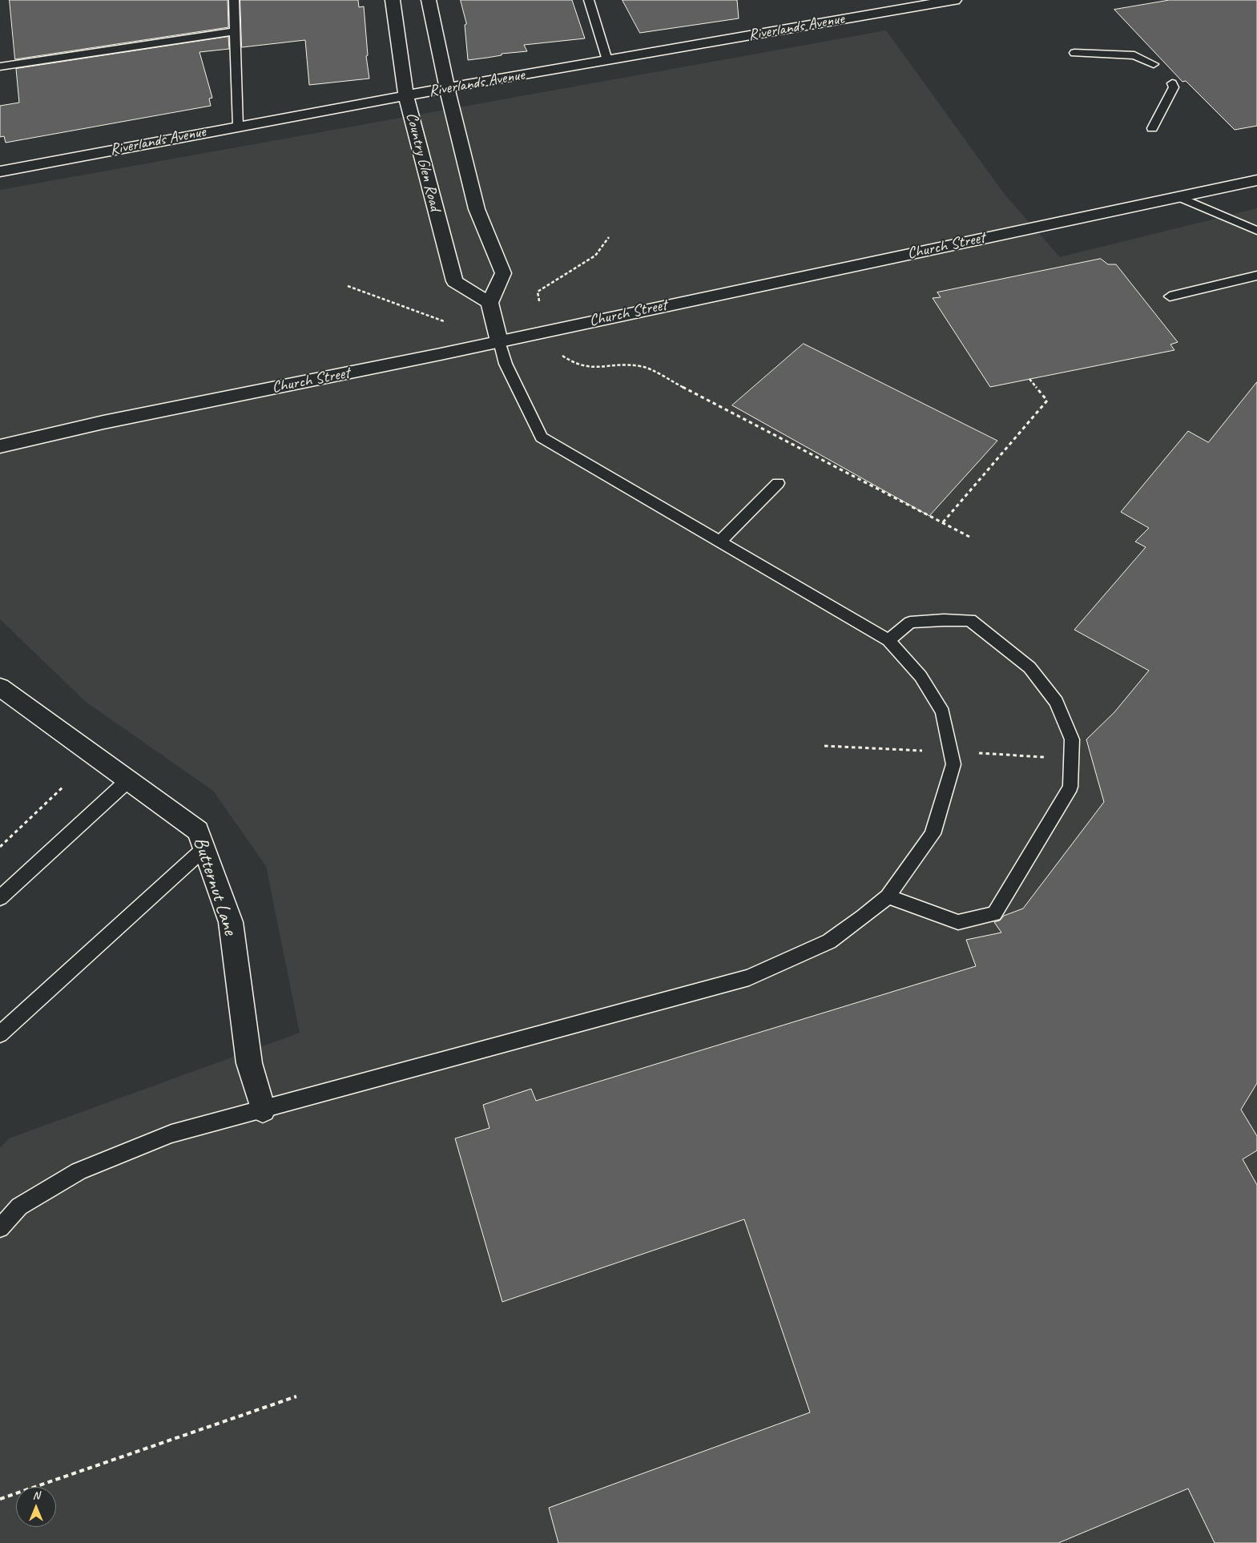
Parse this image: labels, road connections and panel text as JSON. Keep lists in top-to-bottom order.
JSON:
{
  "streets": {
    "street": [
      "Riverlands Avenue",
      "Country Glen Road",
      "Church Street",
      "Butternut Lane"
    ]
  },
  "crossings": [
    ["Riverlands Avenue", "Country Glen Road"]
  ],
  "north": "top"
}
